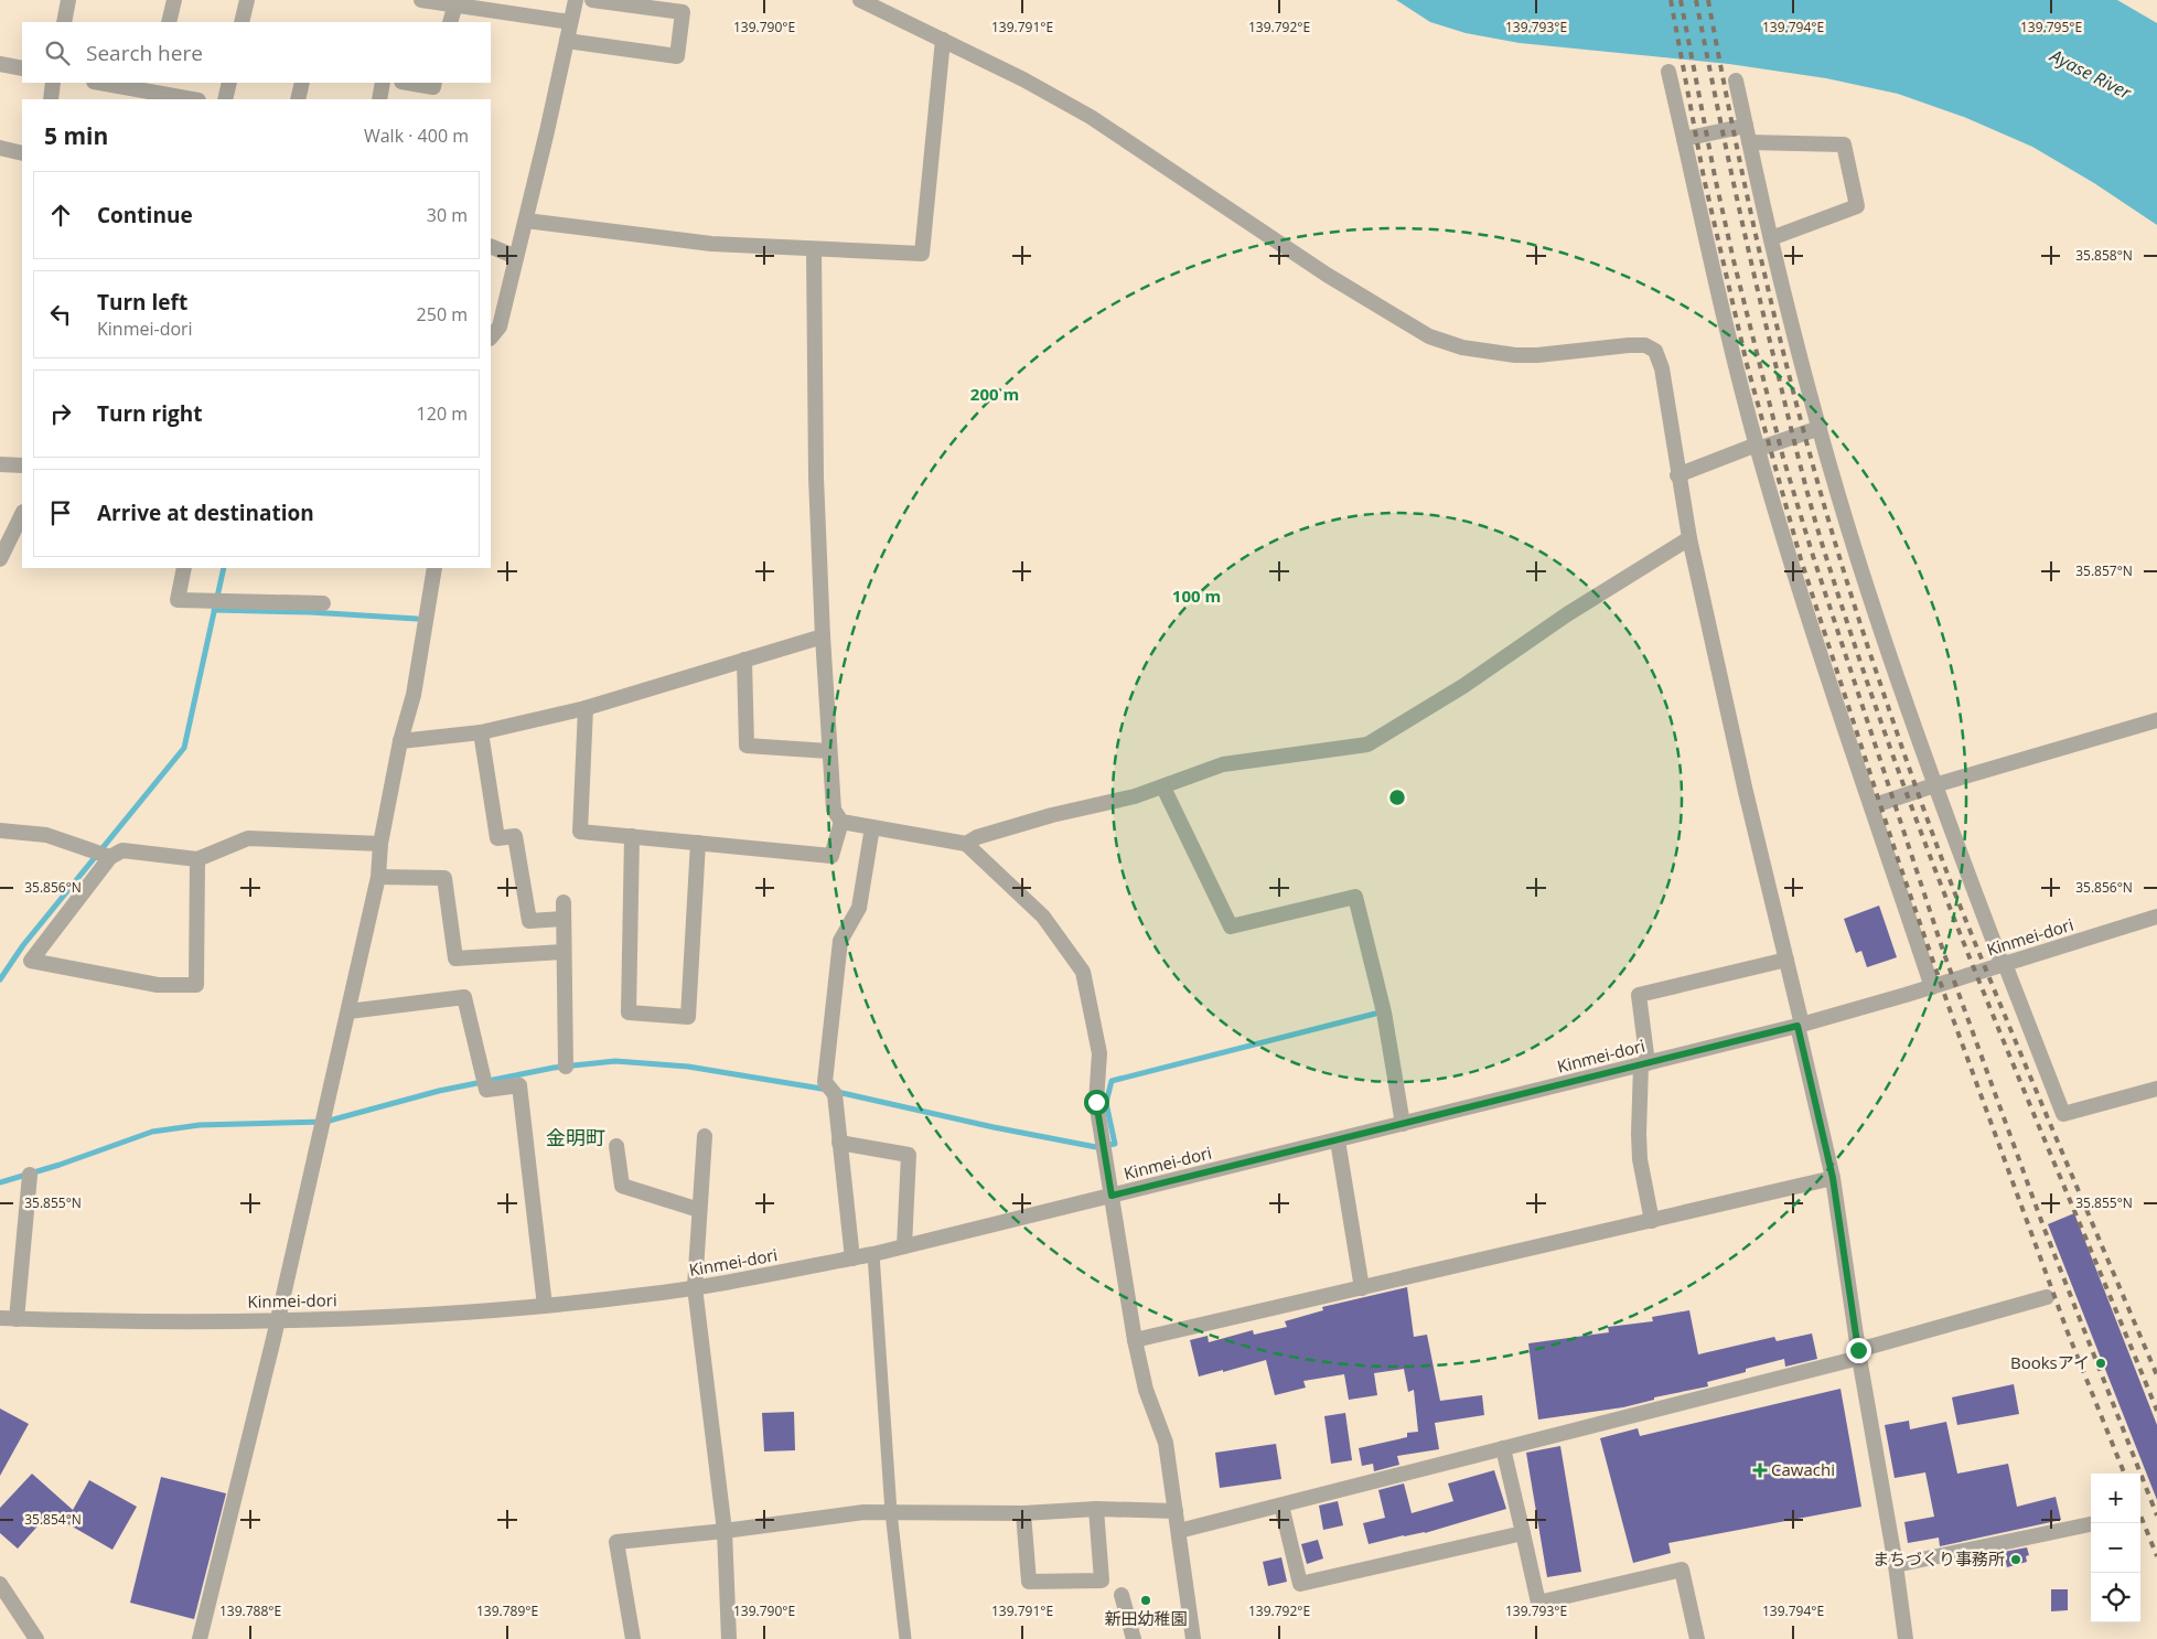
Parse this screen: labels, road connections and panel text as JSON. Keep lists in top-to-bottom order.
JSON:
{
  "streets": {
    "street": ["Kinmei-dori"]
  },
  "districts": ["金明町"],
  "water": ["Ayase River"],
  "places": {
    "other": ["Booksアイ", "まちづくり事務所", "新田幼稚園"],
    "health": ["Cawachi"]
  },
  "page": {
    "search": "Search here",
    "heading": ["5 min", "Walk · 400 m"],
    "list": [
      ["Continue", "30 m"],
      ["Turn left", "Kinmei-dori", "250 m"],
      ["Turn right", "120 m"],
      "Arrive at destination"
    ],
    "map_buttons": ["+", "−"]
  },
  "coordinates": [
    "139.790°E",
    "139.791°E",
    "139.792°E",
    "139.793°E",
    "139.794°E",
    "139.795°E",
    "35.858°N",
    "35.857°N",
    "35.856°N",
    "35.855°N",
    "35.854°N",
    "139.788°E",
    "139.789°E"
  ],
  "rings": ["200 m", "100 m"]
}
